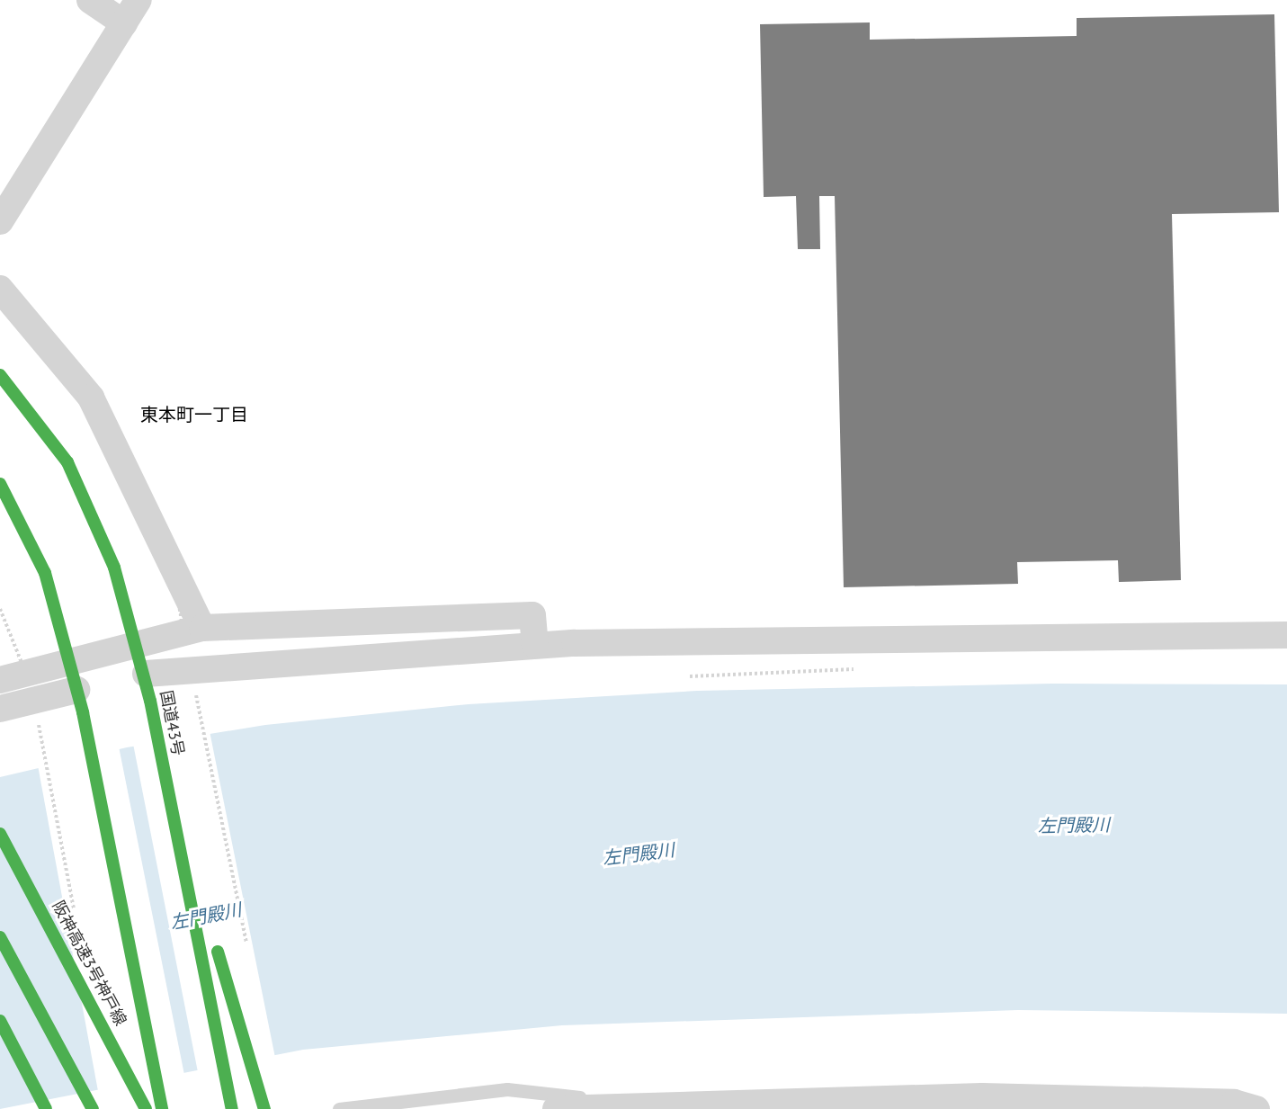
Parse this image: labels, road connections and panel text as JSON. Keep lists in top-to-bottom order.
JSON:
{
  "streets": {
    "highway": ["国道43号", "阪神高速3号神戸線"]
  },
  "districts": ["東本町一丁目"],
  "water": ["左門殿川"]
}
